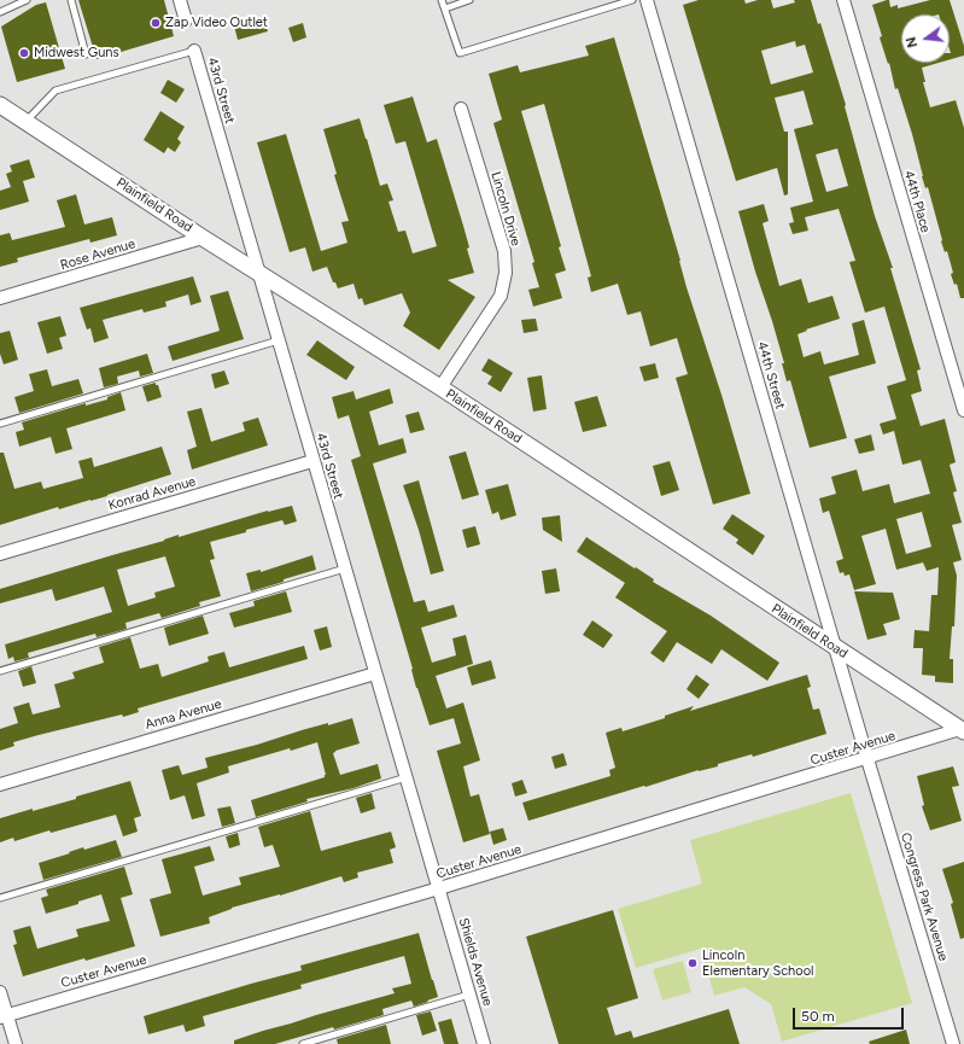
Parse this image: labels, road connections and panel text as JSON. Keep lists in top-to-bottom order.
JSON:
{
  "streets": {
    "street": [
      "43rd Street",
      "44th Place",
      "Plainfield Road",
      "Lincoln Drive",
      "Rose Avenue",
      "44th Street",
      "Konrad Avenue",
      "Anna Avenue",
      "Custer Avenue",
      "Congress Park Avenue",
      "Shields Avenue"
    ]
  },
  "crossings": [
    ["43rd Street", "Plainfield Road"],
    ["43rd Street", "Konrad Avenue"],
    ["43rd Street", "Anna Avenue"],
    ["43rd Street", "Custer Avenue"],
    ["43rd Street", "Shields Avenue"],
    ["Plainfield Road", "Lincoln Drive"],
    ["Plainfield Road", "Rose Avenue"],
    ["Plainfield Road", "44th Street"],
    ["Plainfield Road", "Custer Avenue"],
    ["44th Street", "Custer Avenue"],
    ["44th Street", "Congress Park Avenue"],
    ["Custer Avenue", "Congress Park Avenue"],
    ["Custer Avenue", "Shields Avenue"]
  ],
  "places": ["Zap Video Outlet", "Midwest Guns", "Lincoln Elementary School"],
  "scale_bar": "50 m",
  "north": "left"
}
